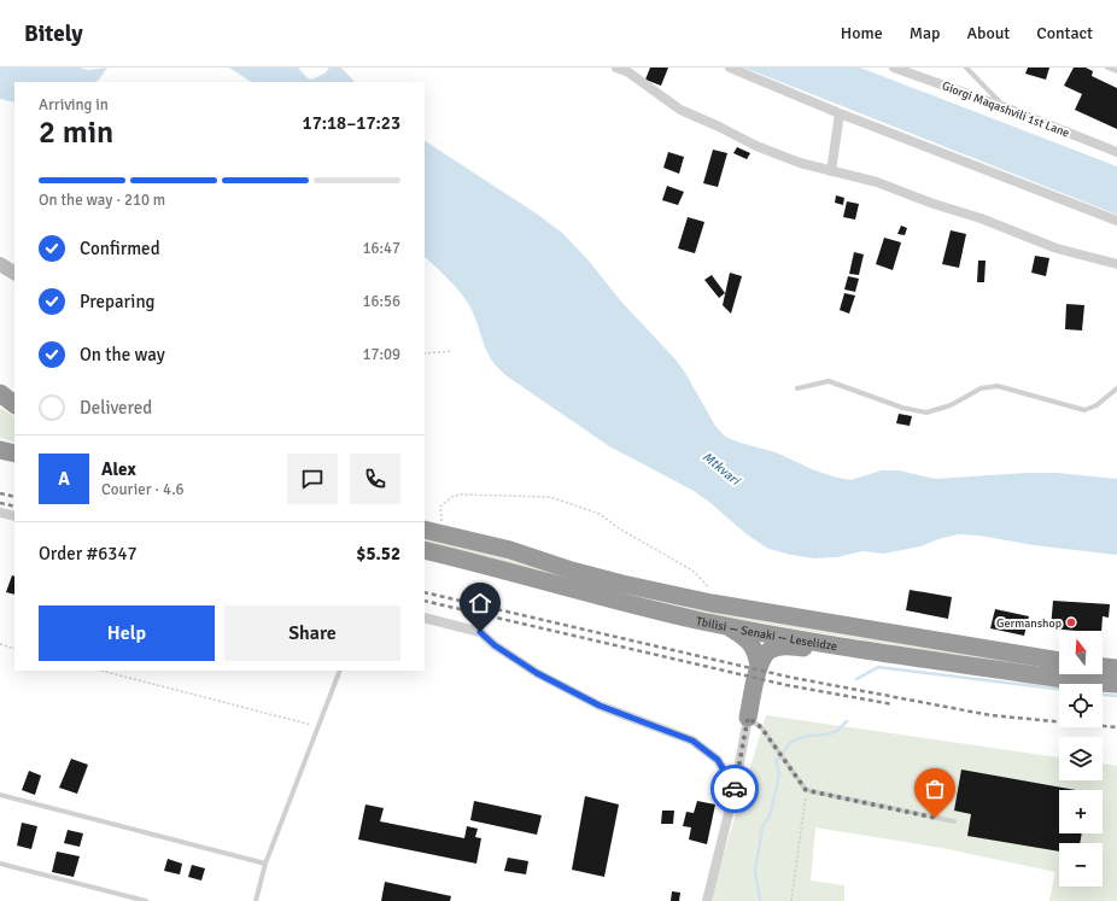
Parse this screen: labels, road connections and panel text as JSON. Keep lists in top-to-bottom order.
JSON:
{
  "streets": {
    "highway": ["Tbilisi — Senaki — Leselidze"],
    "street": ["Giorgi Maqashvili 1st Lane"]
  },
  "water": ["Mtkvari"],
  "places": ["Germanshop"],
  "north": "top",
  "page": {
    "header": "Bitely",
    "nav": [
      "Home",
      "Map",
      "About",
      "Contact"
    ],
    "heading": ["2 min", "Arriving in", "17:18–17:23"],
    "panel": [
      "Alex",
      "Courier · 4.6",
      "Order #6347",
      "$5.52"
    ],
    "bar": "On the way · 210 m",
    "list": [
      ["Confirmed", "16:47"],
      ["Preparing", "16:56"],
      ["On the way", "17:09"],
      "Delivered"
    ],
    "round": "A",
    "buttons": ["Help", "Share"],
    "map_buttons": ["+", "−"]
  }
}
